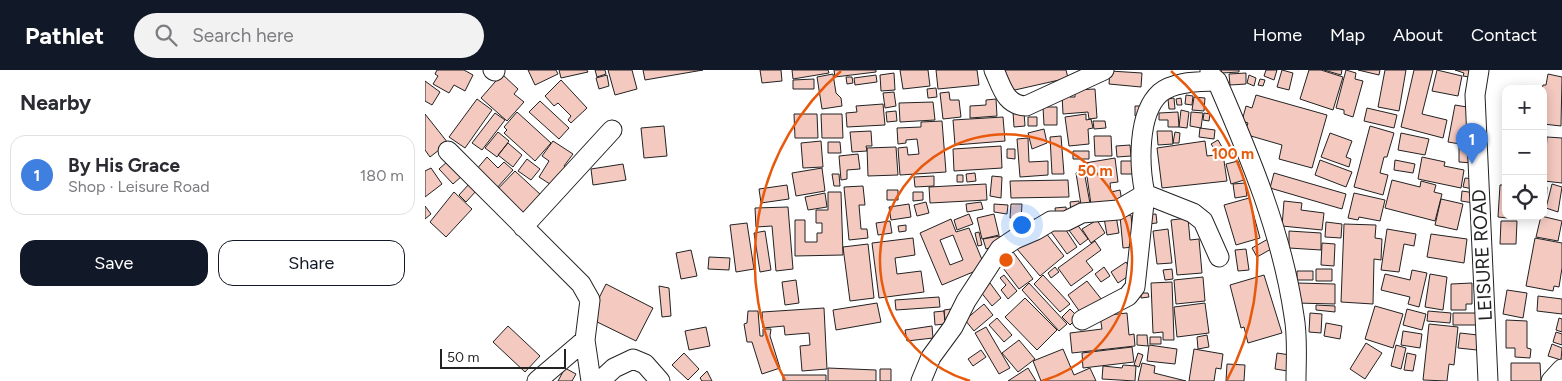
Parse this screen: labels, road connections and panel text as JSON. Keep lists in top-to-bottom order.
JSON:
{
  "streets": {
    "street": ["LEISURE ROAD"]
  },
  "scale_bar": "50 m",
  "page": {
    "header": "Pathlet",
    "search": "Search here",
    "nav": [
      "Home",
      "Map",
      "About",
      "Contact"
    ],
    "heading": "Nearby",
    "map_buttons": ["+", "−"],
    "pins": "1",
    "list": [
      {
        "mark": "1",
        "name": "By His Grace",
        "note": "Shop · Leisure Road",
        "value": "180 m"
      }
    ],
    "buttons": ["Save", "Share"],
    "scale": "50 m"
  },
  "rings": ["100 m", "50 m"]
}
